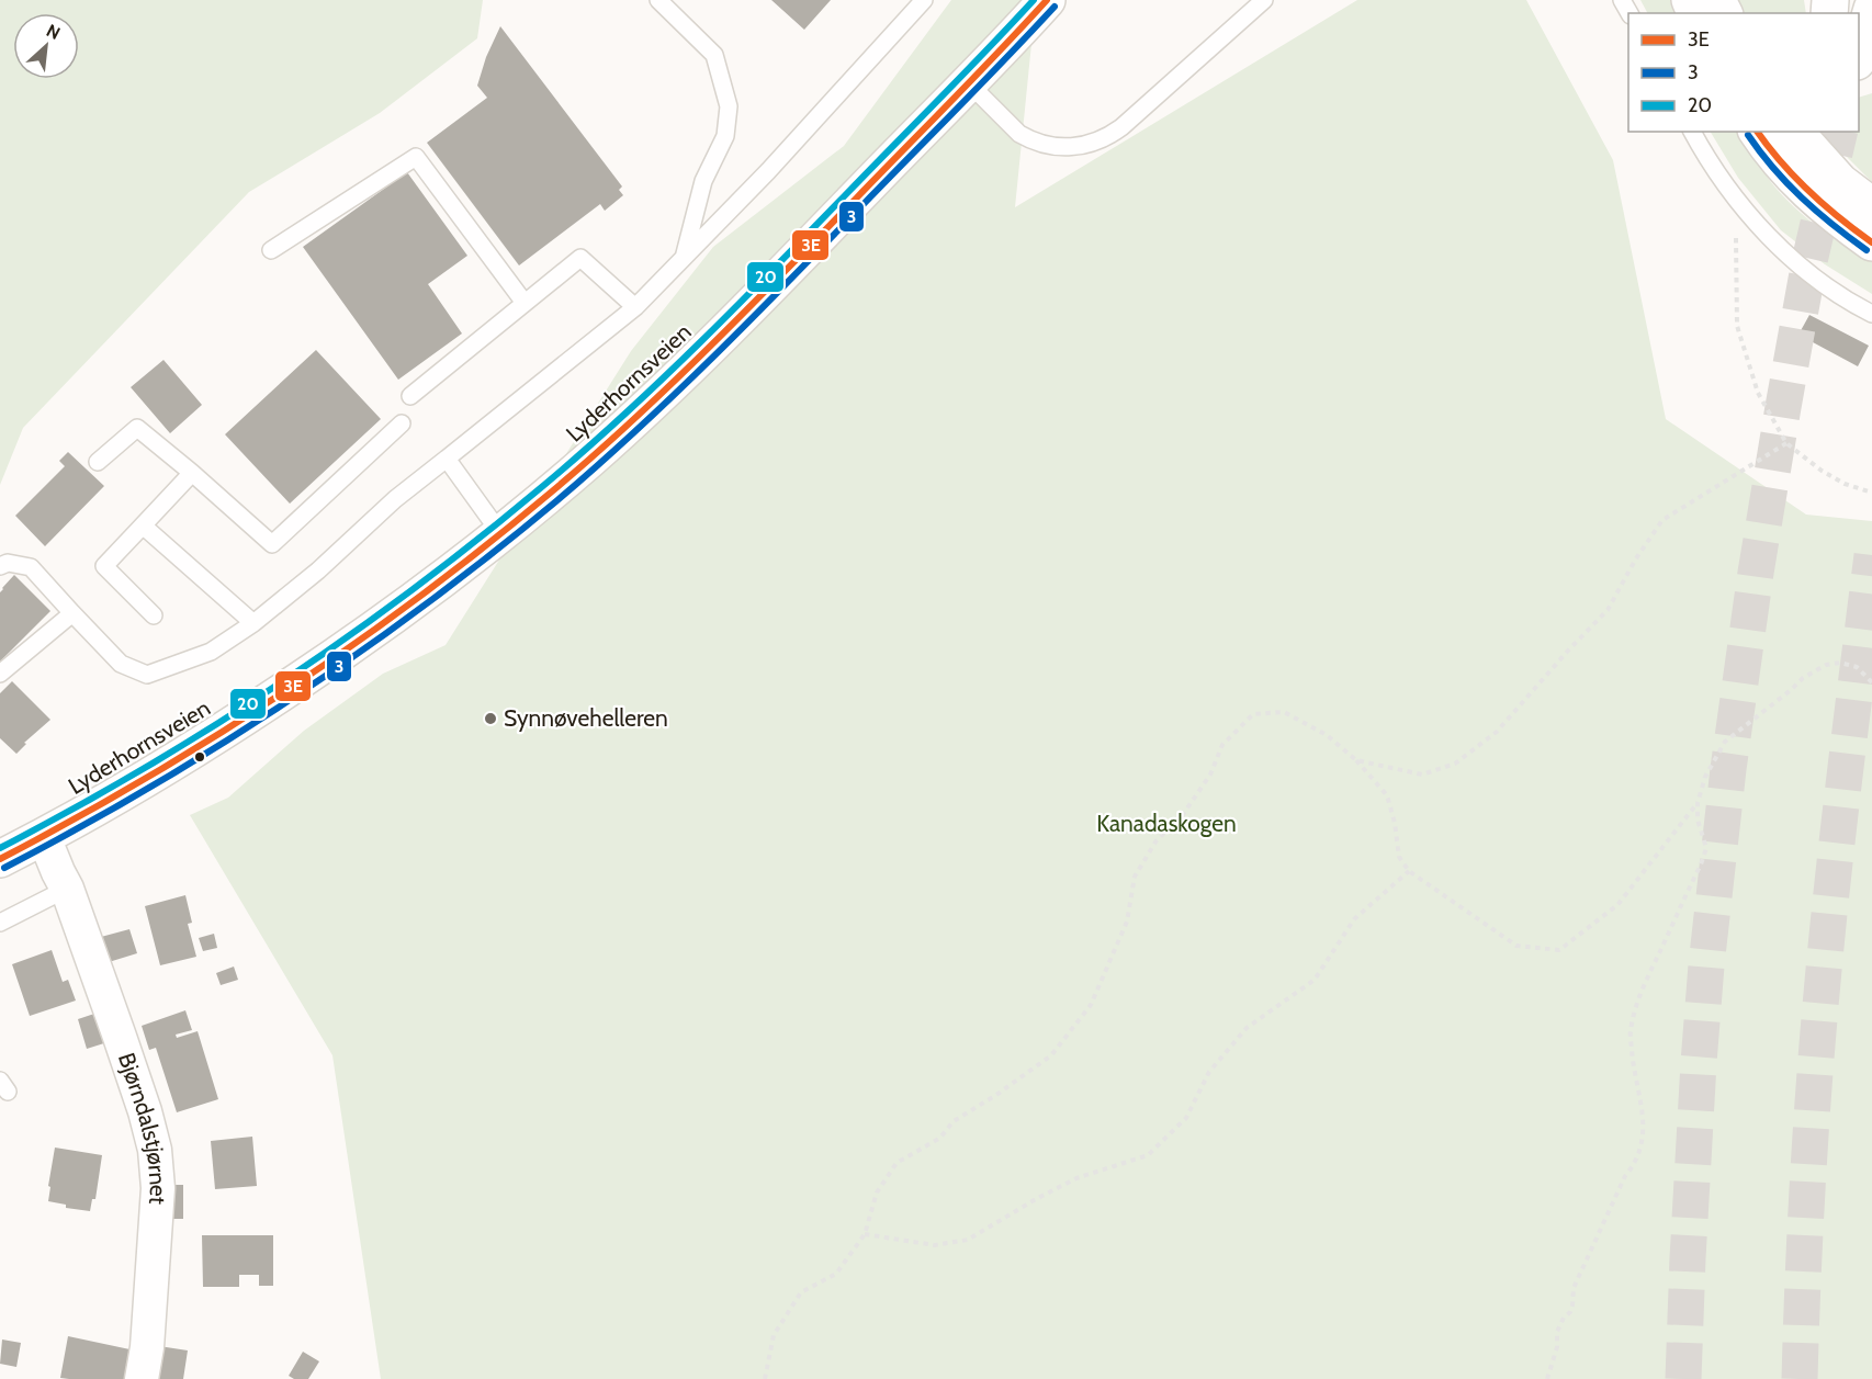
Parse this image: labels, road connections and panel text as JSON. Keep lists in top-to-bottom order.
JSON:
{
  "streets": {
    "main road": ["Lyderhornsveien"],
    "street": ["Bjørndalstjørnet"]
  },
  "crossings": [
    ["Lyderhornsveien", "Bjørndalstjørnet"]
  ],
  "parks": ["Kanadaskogen"],
  "places": ["Synnøvehelleren"],
  "lines": ["transit line 3E", "transit line 20", "transit line 3"],
  "legend": ["3E", "3", "20"],
  "north": "top right"
}
